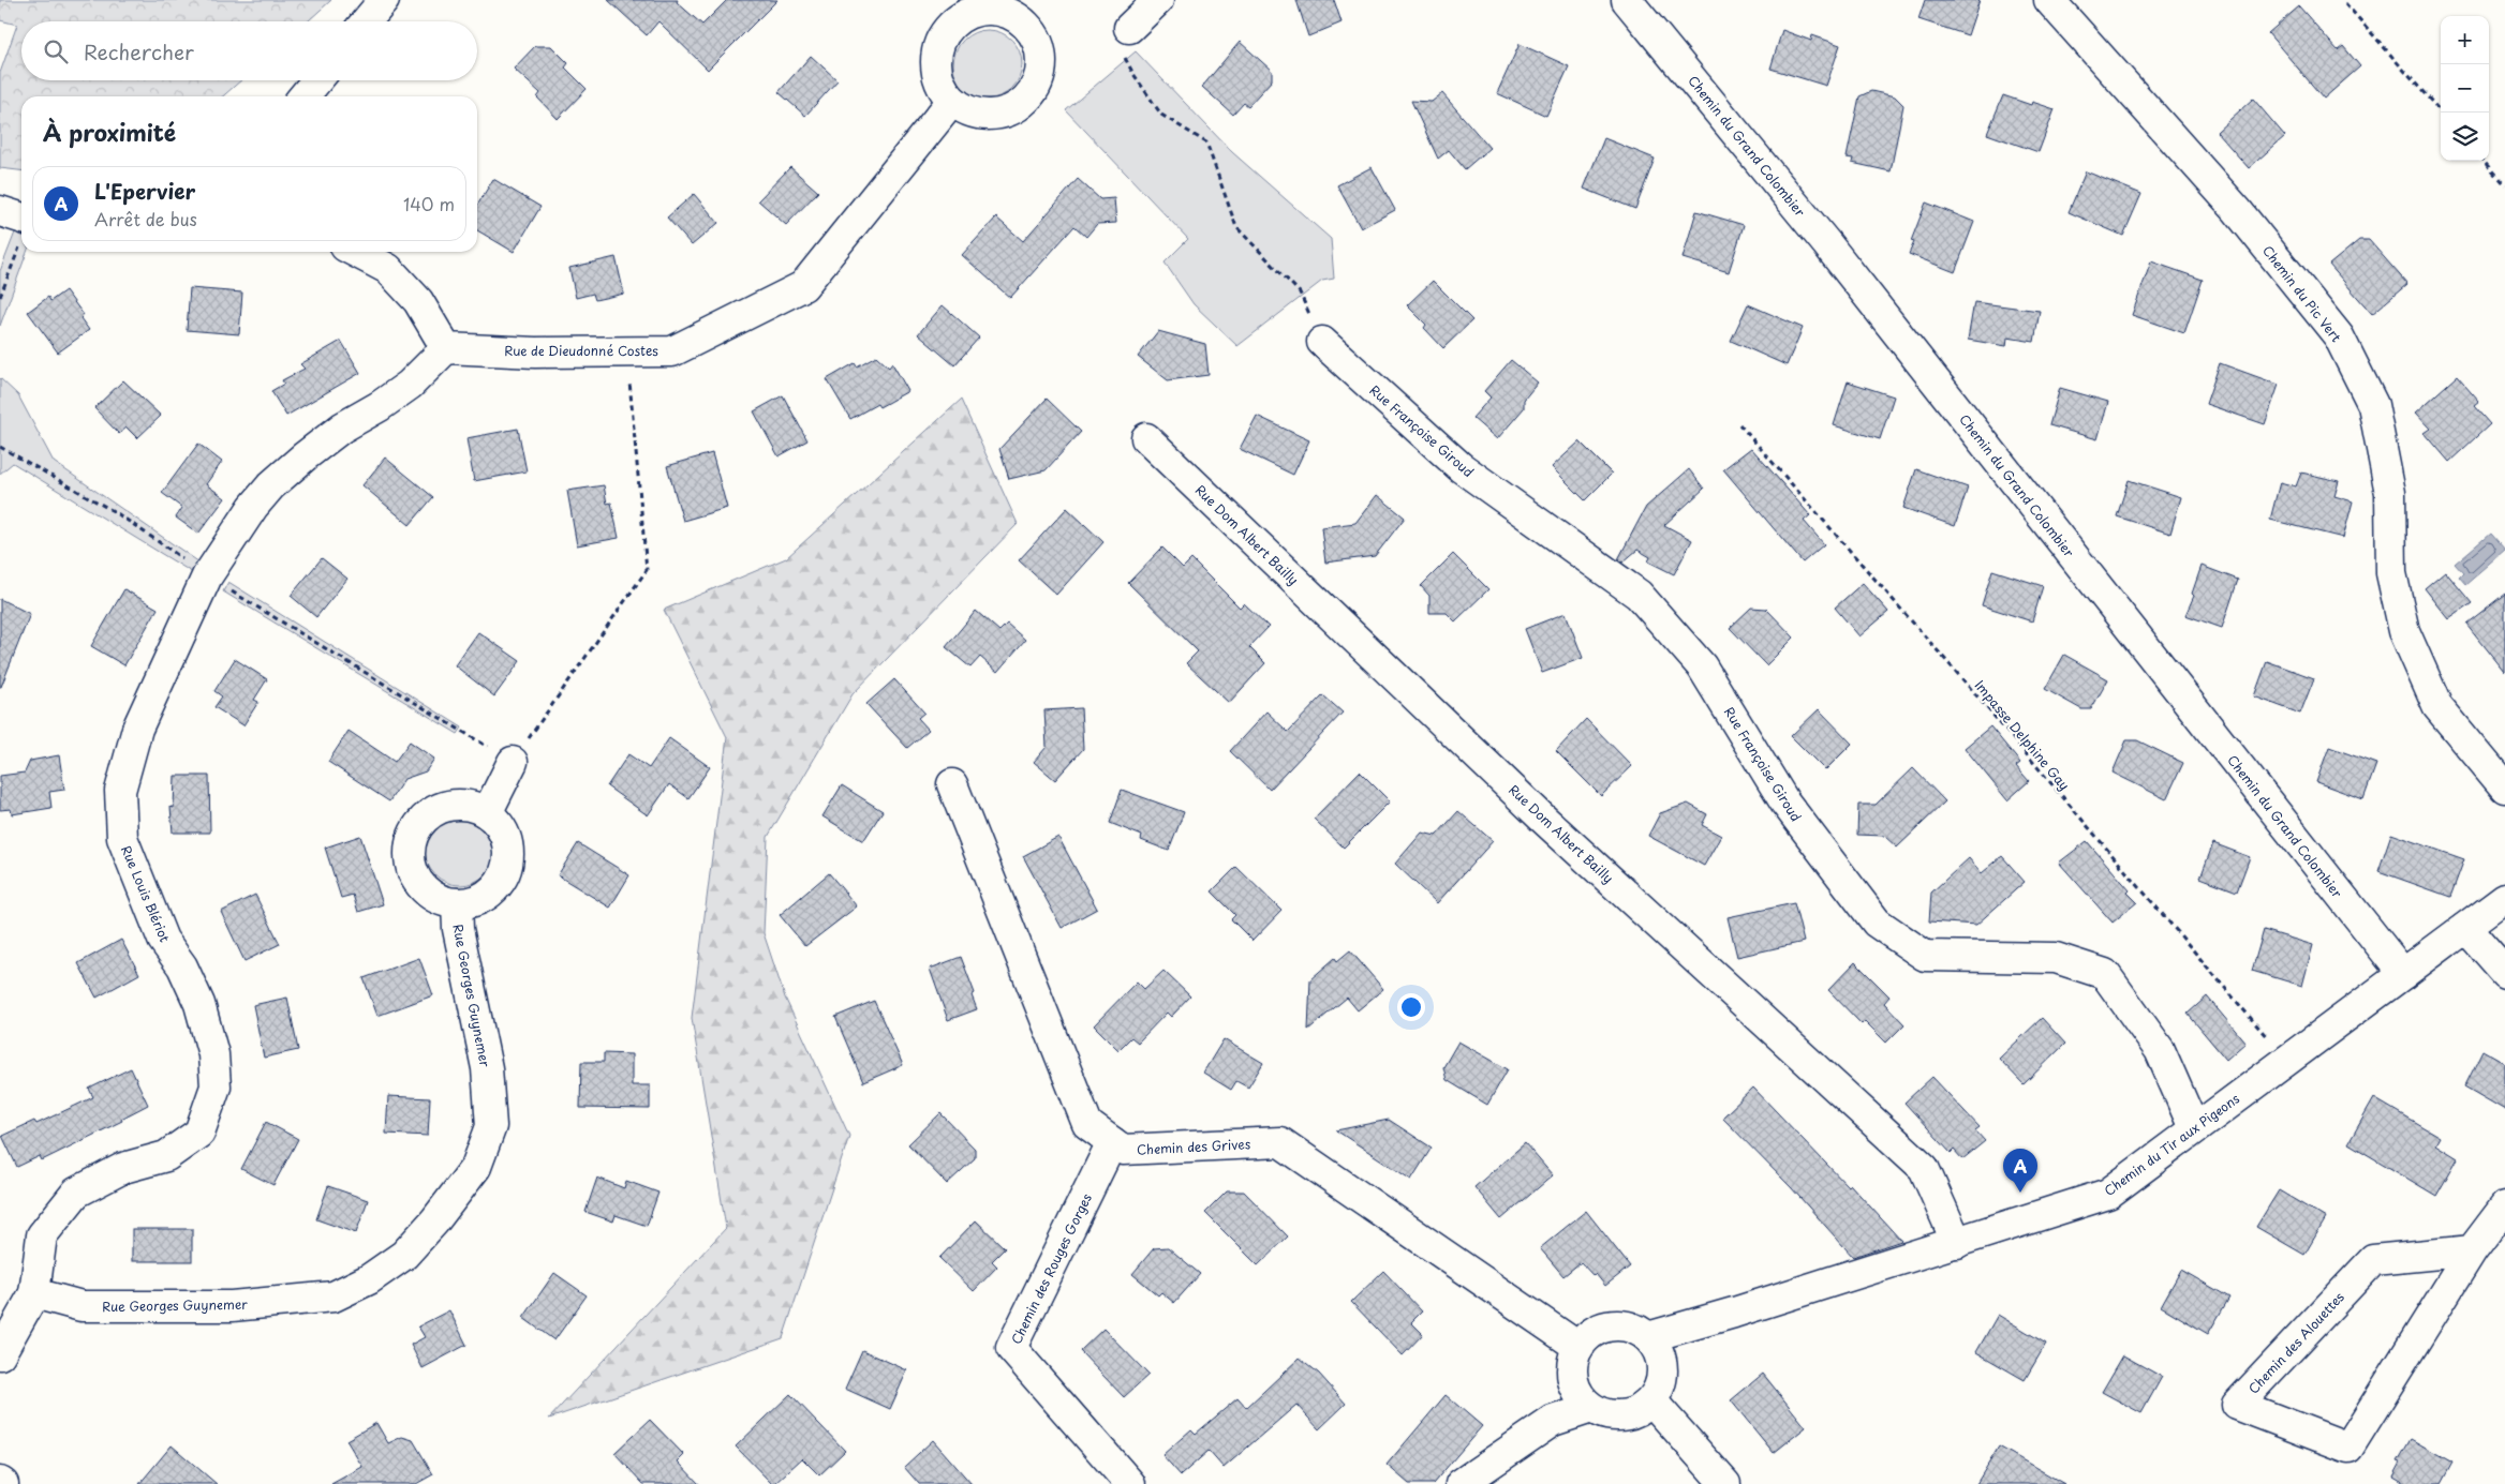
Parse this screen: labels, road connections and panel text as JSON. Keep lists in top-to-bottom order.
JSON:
{
  "streets": {
    "street": [
      "Chemin du Grand Colombier",
      "Chemin du Pic Vert",
      "Rue de Dieudonné Costes",
      "Rue Françoise Giroud",
      "Rue Dom Albert Bailly",
      "Rue Louis Blériot",
      "Rue Georges Guynemer",
      "Chemin du Tir aux Pigeons",
      "Chemin des Grives",
      "Chemin des Rouges Gorges",
      "Chemin des Alouettes"
    ],
    "path": ["Impasse Delphine Gay"]
  },
  "crossings": [
    ["Chemin du Grand Colombier", "Chemin du Tir aux Pigeons"],
    ["Rue de Dieudonné Costes", "Rue Louis Blériot"],
    ["Rue Françoise Giroud", "Chemin du Tir aux Pigeons"],
    ["Rue Dom Albert Bailly", "Chemin du Tir aux Pigeons"],
    ["Impasse Delphine Gay", "Chemin du Tir aux Pigeons"],
    ["Rue Louis Blériot", "Rue Georges Guynemer"],
    ["Chemin du Tir aux Pigeons", "Chemin des Grives"],
    ["Chemin des Grives", "Chemin des Rouges Gorges"]
  ],
  "page": {
    "map_buttons": ["+", "−"],
    "search": "Rechercher",
    "heading": "À proximité",
    "list": [
      {
        "mark": "A",
        "name": "L'Epervier",
        "note": "Arrêt de bus",
        "value": "140 m"
      }
    ],
    "pins": "A"
  }
}
